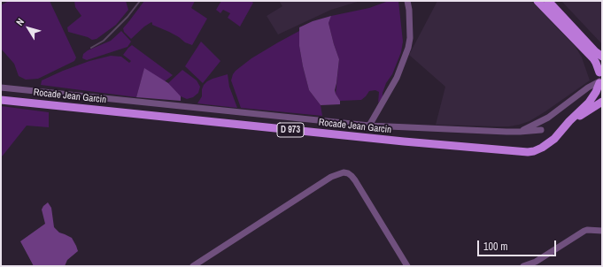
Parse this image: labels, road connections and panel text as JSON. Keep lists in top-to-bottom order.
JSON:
{
  "streets": {
    "main road": ["Rocade Jean Garcin", "D 973"]
  },
  "scale_bar": "100 m",
  "north": "top left"
}
